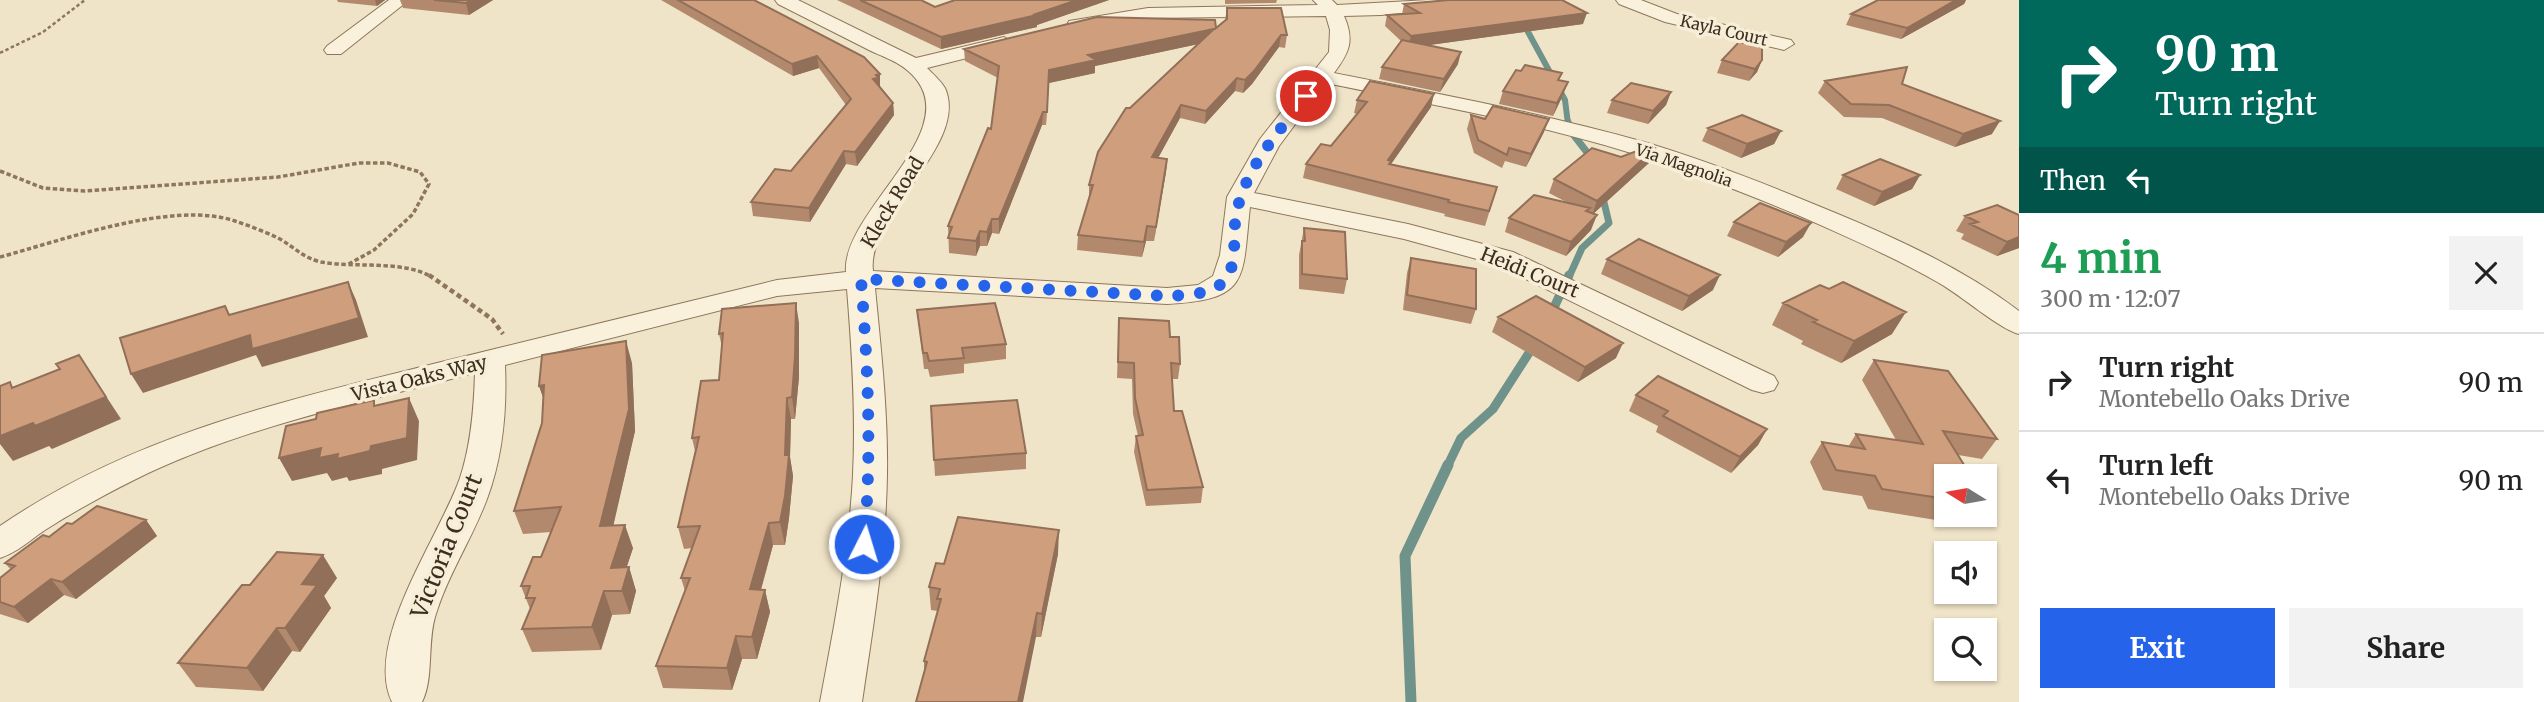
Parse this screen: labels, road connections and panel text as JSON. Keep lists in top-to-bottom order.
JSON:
{
  "streets": {
    "street": [
      "Kayla Court",
      "Via Magnolia",
      "Kleck Road",
      "Heidi Court",
      "Vista Oaks Way",
      "Victoria Court"
    ]
  },
  "crossings": [
    ["Via Magnolia", "Vista Oaks Way"],
    ["Kleck Road", "Vista Oaks Way"],
    ["Heidi Court", "Vista Oaks Way"],
    ["Vista Oaks Way", "Victoria Court"]
  ],
  "north": "left",
  "page": {
    "turn": ["90 m", "Turn right"],
    "then": "Then",
    "heading": ["4 min", "300 m · 12:07"],
    "list": [
      {
        "name": "Turn right",
        "note": "Montebello Oaks Drive",
        "value": "90 m"
      },
      {
        "name": "Turn left",
        "note": "Montebello Oaks Drive",
        "value": "90 m"
      }
    ],
    "buttons": ["Exit", "Share"]
  }
}
